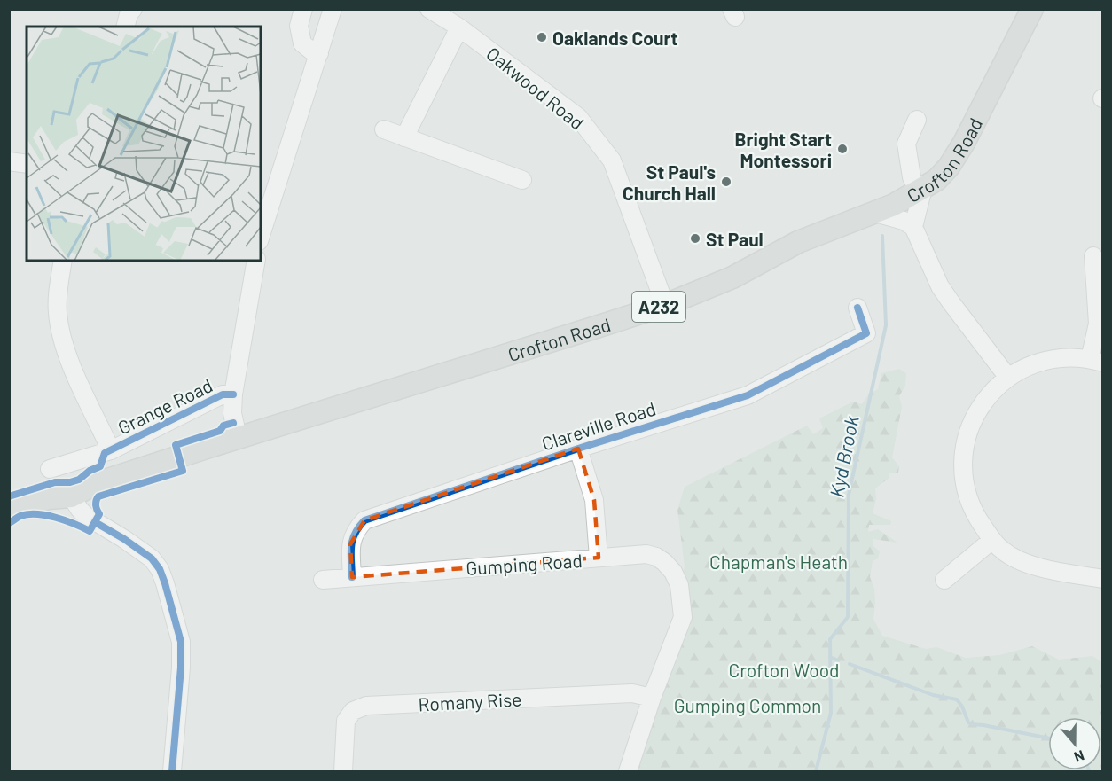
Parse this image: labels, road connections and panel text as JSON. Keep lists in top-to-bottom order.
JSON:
{
  "streets": {
    "main road": ["Crofton Road", "A232"],
    "street": [
      "Oakwood Road",
      "Grange Road",
      "Clareville Road",
      "Gumping Road",
      "Romany Rise"
    ]
  },
  "crossings": [
    ["Oakwood Road", "Crofton Road"],
    ["Clareville Road", "Gumping Road"],
    ["Gumping Road", "Romany Rise"]
  ],
  "water": ["Kyd Brook"],
  "parks": ["Chapman's Heath", "Crofton Wood", "Gumping Common"],
  "places": [
    "Oaklands Court",
    "Bright Start Montessori",
    "St Paul's Church Hall",
    "St Paul"
  ],
  "north": "bottom"
}
